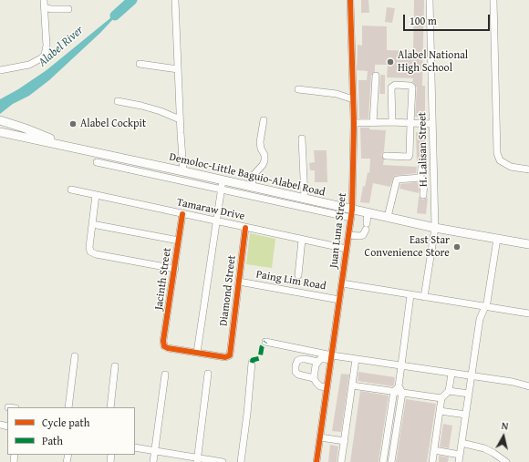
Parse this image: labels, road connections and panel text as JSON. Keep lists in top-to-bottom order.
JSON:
{
  "streets": {
    "main road": ["Demoloc-Little Baguio-Alabel Road"],
    "street": [
      "H. Lalisan Street",
      "Tamaraw Drive",
      "Juan Luna Street",
      "Jacinth Street",
      "Paing Lim Road",
      "Diamond Street"
    ]
  },
  "crossings": [
    ["H. Lalisan Street", "Demoloc-Little Baguio-Alabel Road"],
    ["Demoloc-Little Baguio-Alabel Road", "Juan Luna Street"],
    ["Tamaraw Drive", "Juan Luna Street"],
    ["Tamaraw Drive", "Jacinth Street"],
    ["Tamaraw Drive", "Diamond Street"],
    ["Juan Luna Street", "Paing Lim Road"],
    ["Jacinth Street", "Diamond Street"],
    ["Paing Lim Road", "Diamond Street"]
  ],
  "water": ["Alabel River"],
  "places": ["Alabel National High School", "Alabel Cockpit", "East Star Convenience Store"],
  "legend": ["Cycle path", "Path"],
  "scale_bar": "100 m",
  "north": "top"
}
